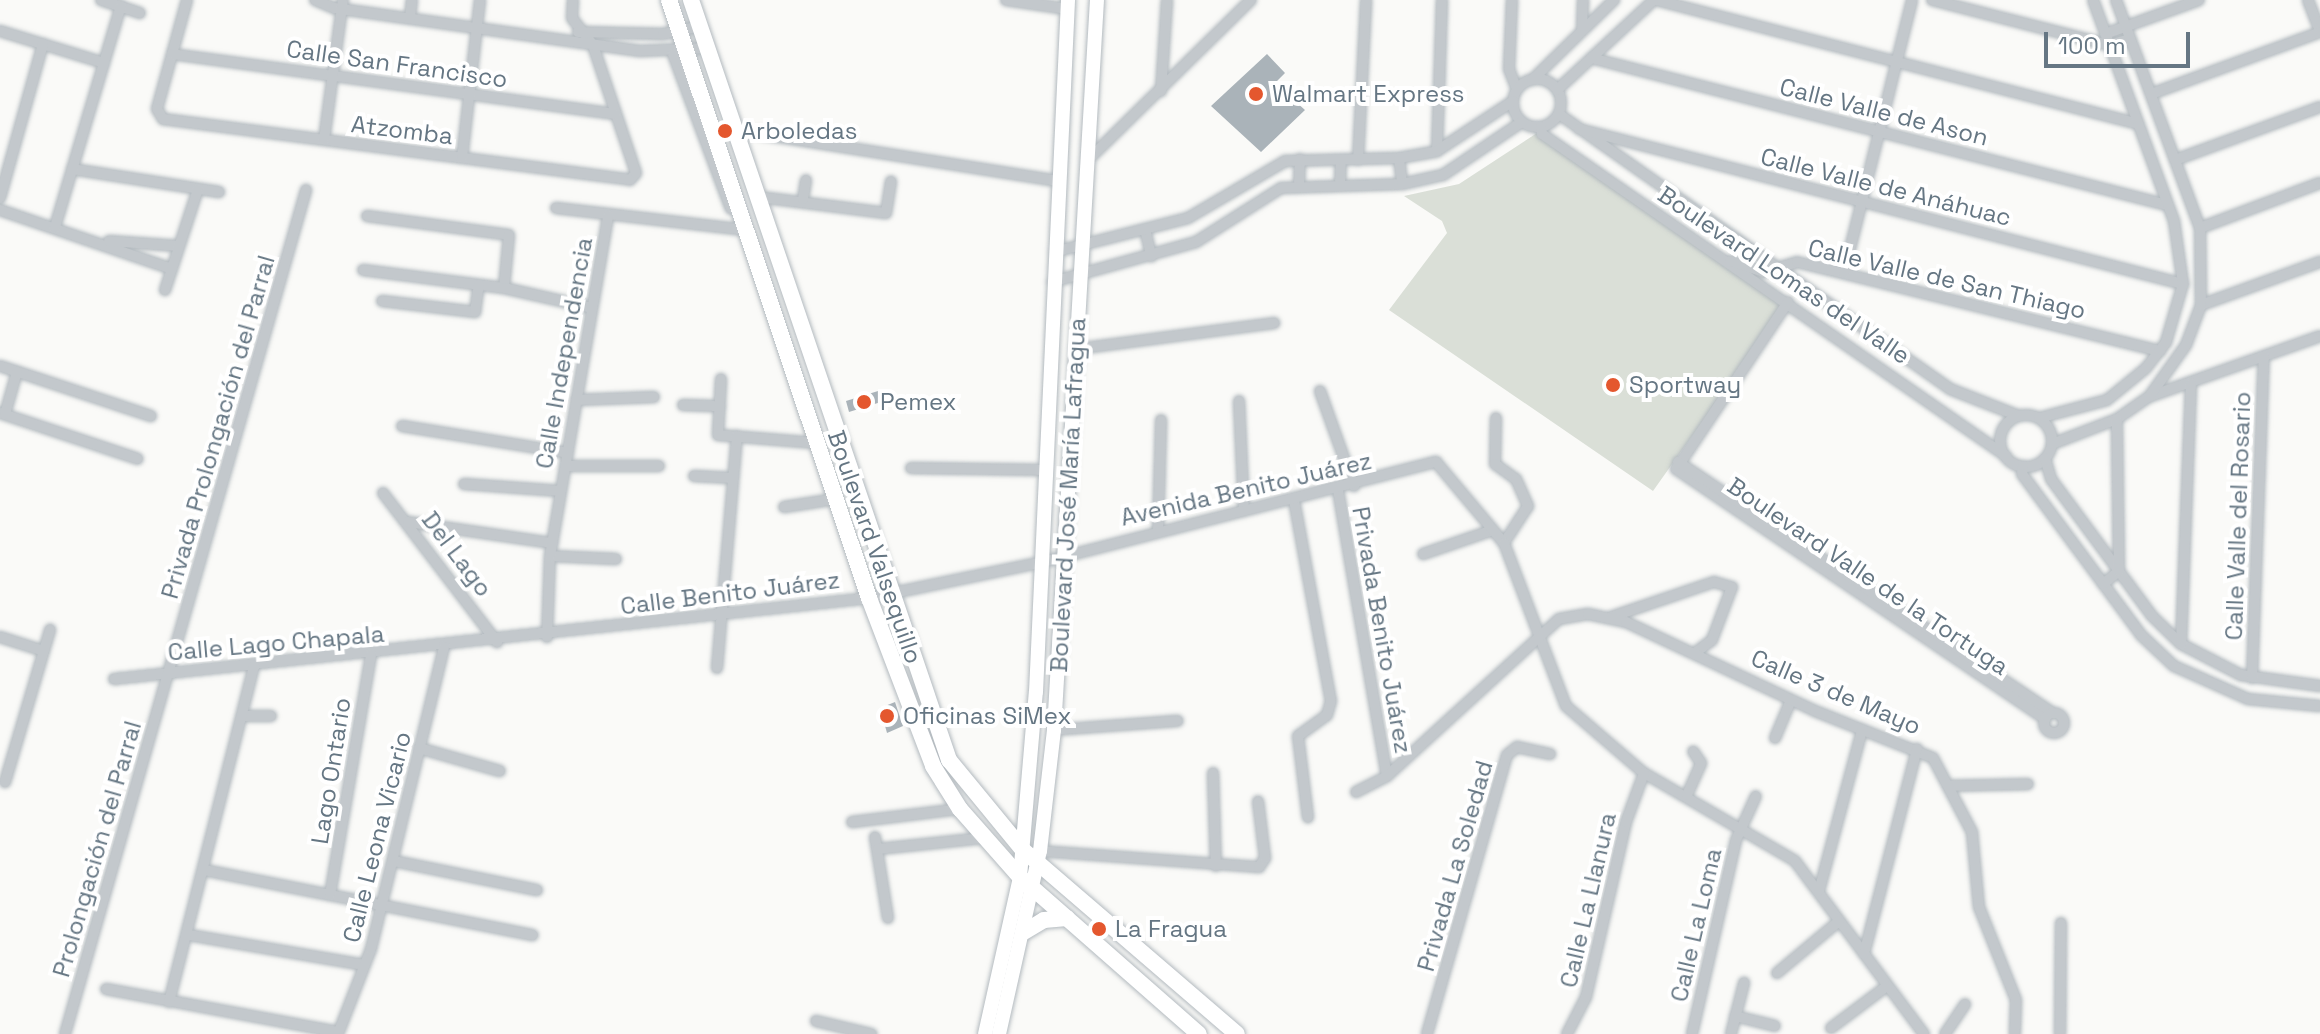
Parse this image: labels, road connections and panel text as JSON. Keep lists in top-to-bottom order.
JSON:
{
  "streets": {
    "main road": ["Boulevard José María Lafragua", "Boulevard Valsequillo"],
    "street": [
      "Calle San Francisco",
      "Calle Valle de Ason",
      "Atzomba",
      "Calle Valle de Anáhuac",
      "Boulevard Lomas del Valle",
      "Calle Valle de San Thiago",
      "Calle Independencia",
      "Privada Prolongación del Parral",
      "Avenida Benito Juárez",
      "Calle Valle del Rosario",
      "Del Lago",
      "Boulevard Valle de la Tortuga",
      "Calle Benito Juárez",
      "Privada Benito Juárez",
      "Calle Lago Chapala",
      "Calle 3 de Mayo",
      "Lago Ontario",
      "Calle Leona Vicario",
      "Prolongación del Parral",
      "Privada La Soledad",
      "Calle La Llanura",
      "Calle La Loma"
    ]
  },
  "crossings": [
    ["Calle San Francisco", "Atzomba"],
    ["Calle Valle de Anáhuac", "Boulevard Lomas del Valle"],
    ["Boulevard Lomas del Valle", "Calle Valle de San Thiago"],
    ["Boulevard Lomas del Valle", "Boulevard Valle de la Tortuga"],
    ["Calle Independencia", "Boulevard Valsequillo"],
    ["Calle Independencia", "Calle Benito Juárez"],
    ["Privada Prolongación del Parral", "Calle Lago Chapala"],
    ["Privada Prolongación del Parral", "Prolongación del Parral"],
    ["Avenida Benito Juárez", "Boulevard José María Lafragua"],
    ["Avenida Benito Juárez", "Calle Benito Juárez"],
    ["Avenida Benito Juárez", "Privada Benito Juárez"],
    ["Boulevard José María Lafragua", "Boulevard Valsequillo"],
    ["Boulevard José María Lafragua", "Calle Benito Juárez"],
    ["Boulevard Valsequillo", "Calle Benito Juárez"],
    ["Del Lago", "Calle Benito Juárez"],
    ["Calle Benito Juárez", "Calle Lago Chapala"],
    ["Calle Benito Juárez", "Calle Leona Vicario"],
    ["Calle Lago Chapala", "Lago Ontario"],
    ["Calle Lago Chapala", "Calle Leona Vicario"],
    ["Calle Lago Chapala", "Prolongación del Parral"]
  ],
  "places": [
    "Walmart Express",
    "Arboledas",
    "Sportway",
    "Pemex",
    "Oficinas SiMex",
    "La Fragua"
  ],
  "scale_bar": "100 m"
}
